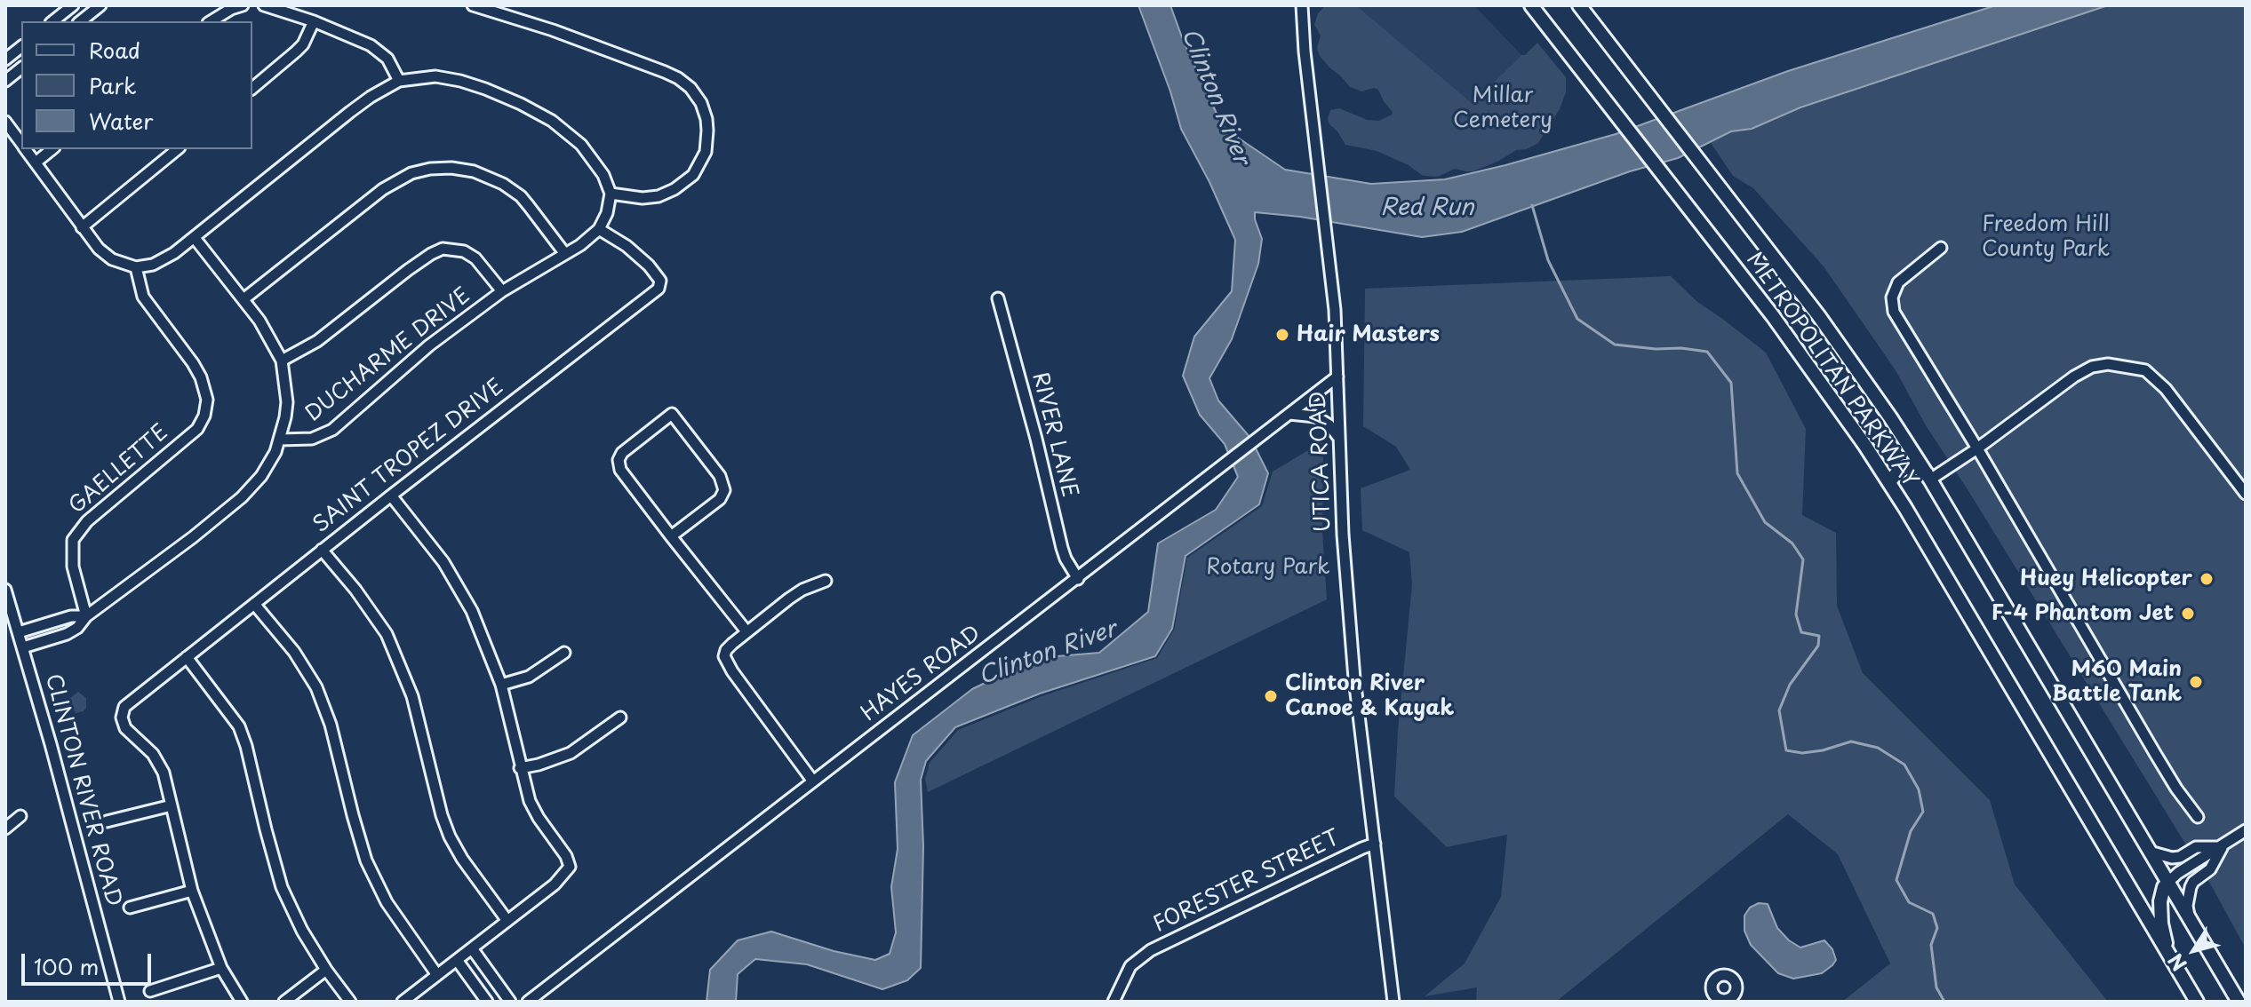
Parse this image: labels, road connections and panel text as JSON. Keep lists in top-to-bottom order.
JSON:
{
  "streets": {
    "main road": ["METROPOLITAN PARKWAY"],
    "street": [
      "DUCHARME DRIVE",
      "RIVER LANE",
      "SAINT TROPEZ DRIVE",
      "UTICA ROAD",
      "GAELLETTE",
      "HAYES ROAD",
      "CLINTON RIVER ROAD",
      "FORESTER STREET"
    ]
  },
  "crossings": [
    ["DUCHARME DRIVE", "SAINT TROPEZ DRIVE"],
    ["RIVER LANE", "HAYES ROAD"],
    ["UTICA ROAD", "HAYES ROAD"],
    ["UTICA ROAD", "FORESTER STREET"]
  ],
  "water": ["Clinton River", "Red Run"],
  "parks": ["Millar Cemetery", "Freedom Hill County Park", "Rotary Park"],
  "places": [
    "Hair Masters",
    "Huey Helicopter",
    "F-4 Phantom Jet",
    "M60 Main Battle Tank",
    "Clinton River Canoe & Kayak"
  ],
  "legend": ["Road", "Park", "Water"],
  "scale_bar": "100 m",
  "north": "bottom left"
}
